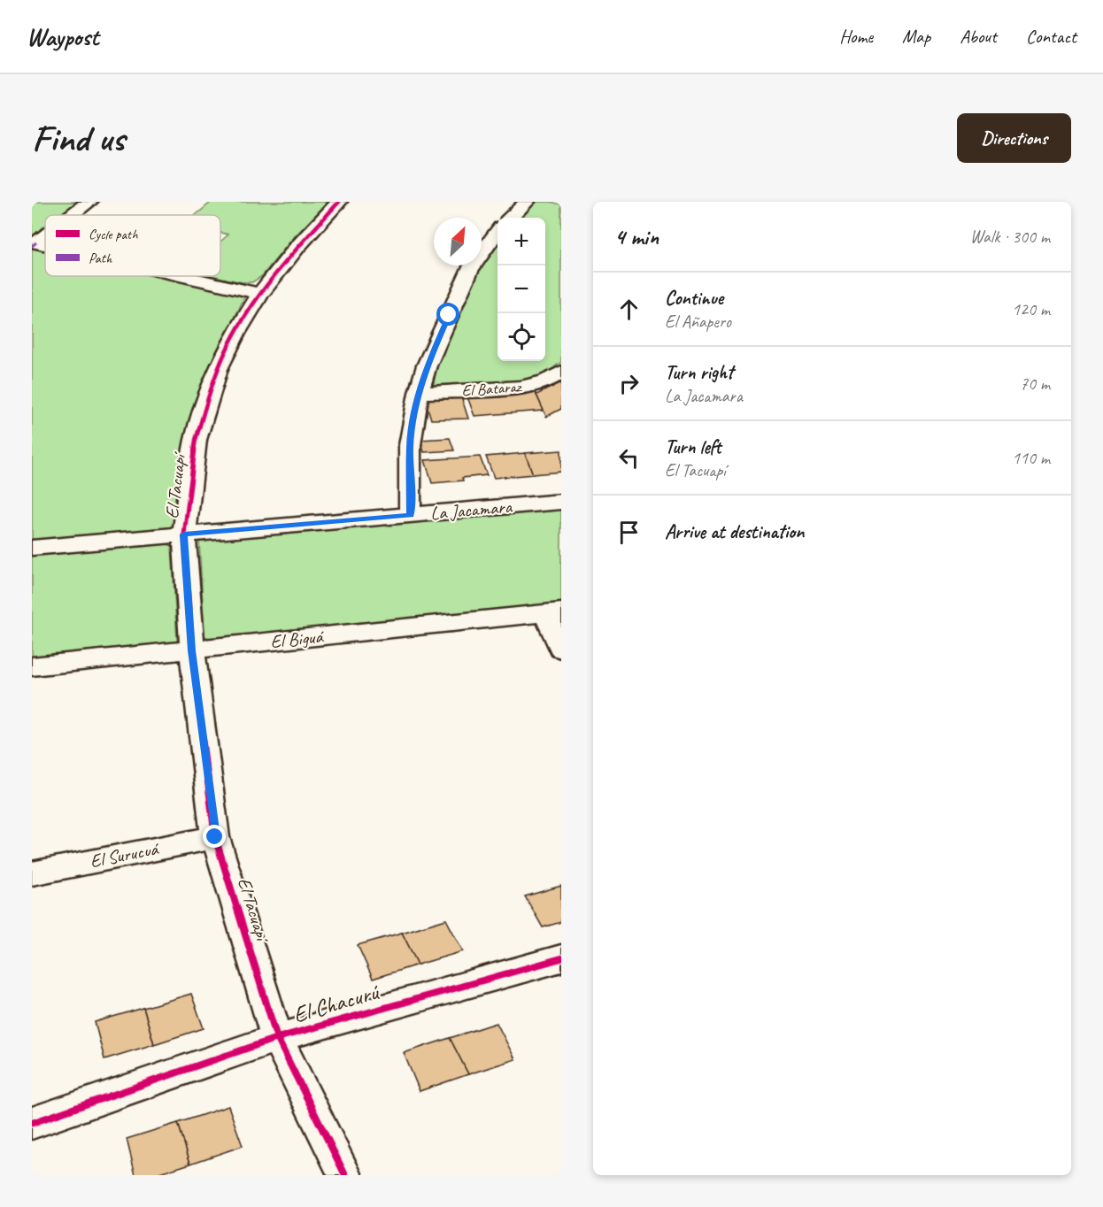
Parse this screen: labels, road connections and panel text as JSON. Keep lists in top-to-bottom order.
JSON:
{
  "streets": {
    "street": [
      "El Bataraz",
      "El Tacuapí",
      "La Jacamara",
      "El Biguá",
      "El Surucuá",
      "El Chacurú"
    ]
  },
  "crossings": [
    ["El Tacuapí", "La Jacamara"],
    ["El Tacuapí", "El Biguá"],
    ["El Tacuapí", "El Surucuá"],
    ["El Tacuapí", "El Chacurú"]
  ],
  "legend": ["Cycle path", "Path"],
  "north": "top right",
  "page": {
    "header": "Waypost",
    "nav": [
      "Home",
      "Map",
      "About",
      "Contact"
    ],
    "buttons": "Directions",
    "title": "Find us",
    "heading": ["4 min", "Walk · 300 m"],
    "map_buttons": ["+", "−"],
    "list": [
      ["Continue", "El Añapero", "120 m"],
      ["Turn right", "La Jacamara", "70 m"],
      ["Turn left", "El Tacuapí", "110 m"],
      "Arrive at destination"
    ]
  }
}
